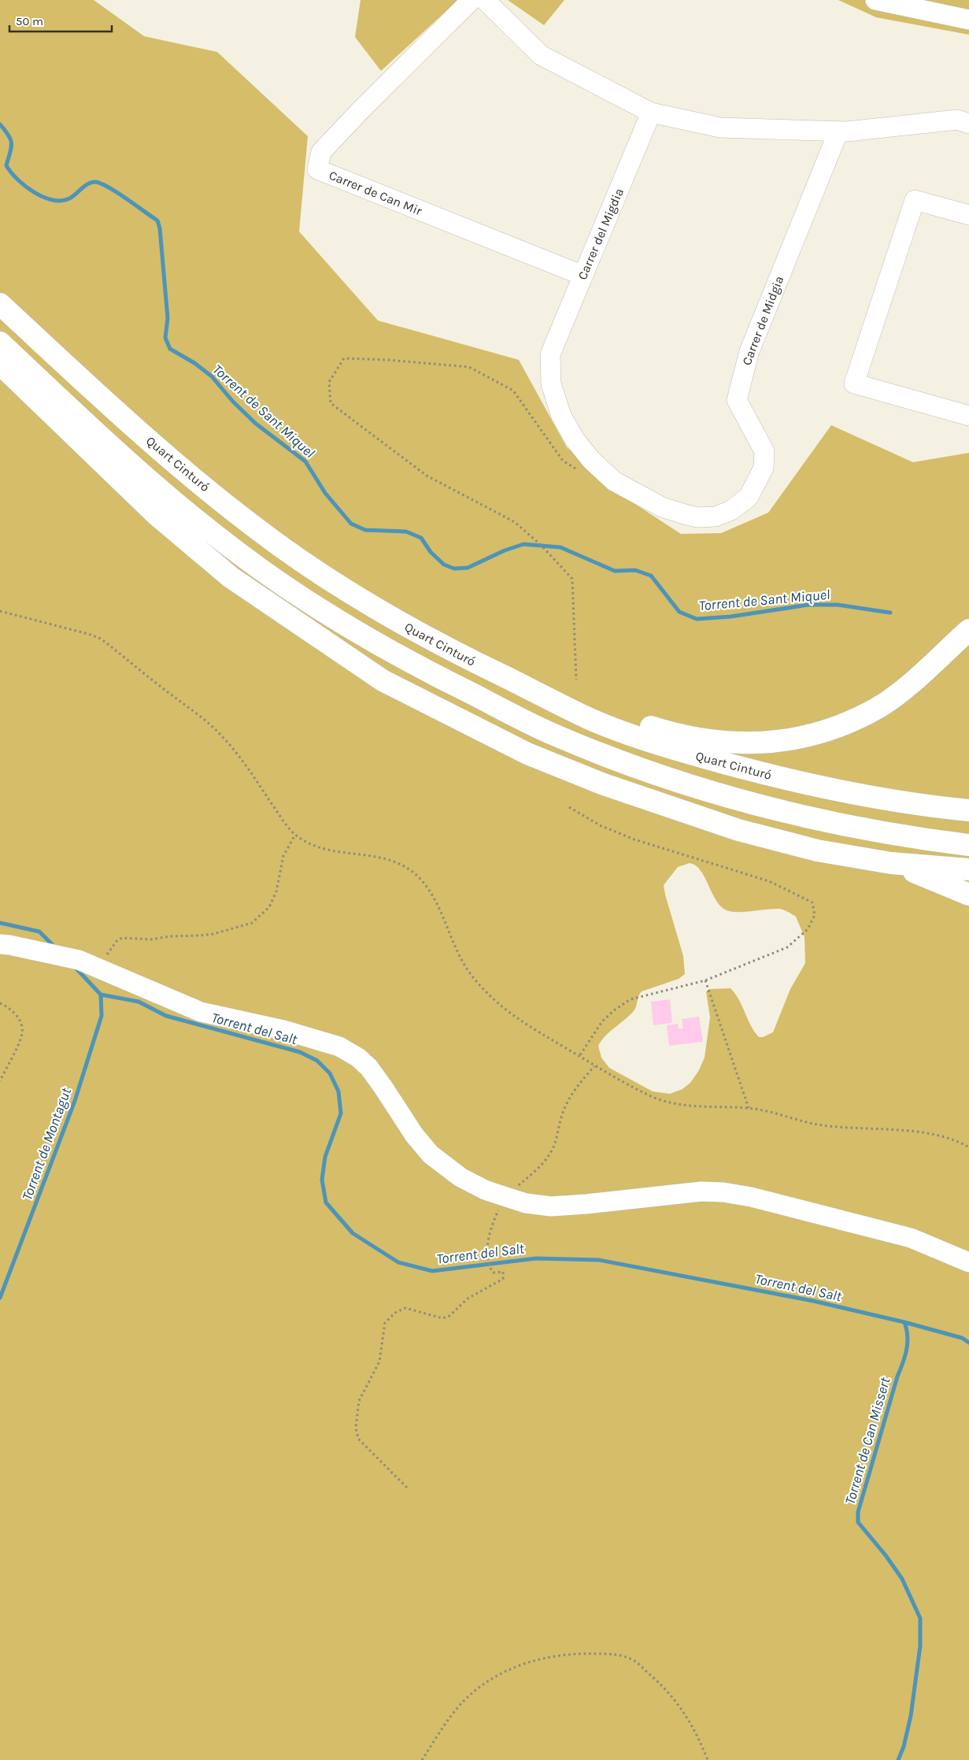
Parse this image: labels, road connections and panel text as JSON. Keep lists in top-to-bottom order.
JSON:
{
  "streets": {
    "highway": ["Quart Cinturó"],
    "street": ["Carrer de Can Mir", "Carrer del Migdia", "Carrer de Midgia"]
  },
  "crossings": [
    ["Carrer de Can Mir", "Carrer del Migdia"],
    ["Carrer del Migdia", "Carrer de Midgia"]
  ],
  "water": [
    "Torrent de Sant Miquel",
    "Torrent del Salt",
    "Torrent de Montagut",
    "Torrent de Can Missert"
  ],
  "scale_bar": "50 m"
}
